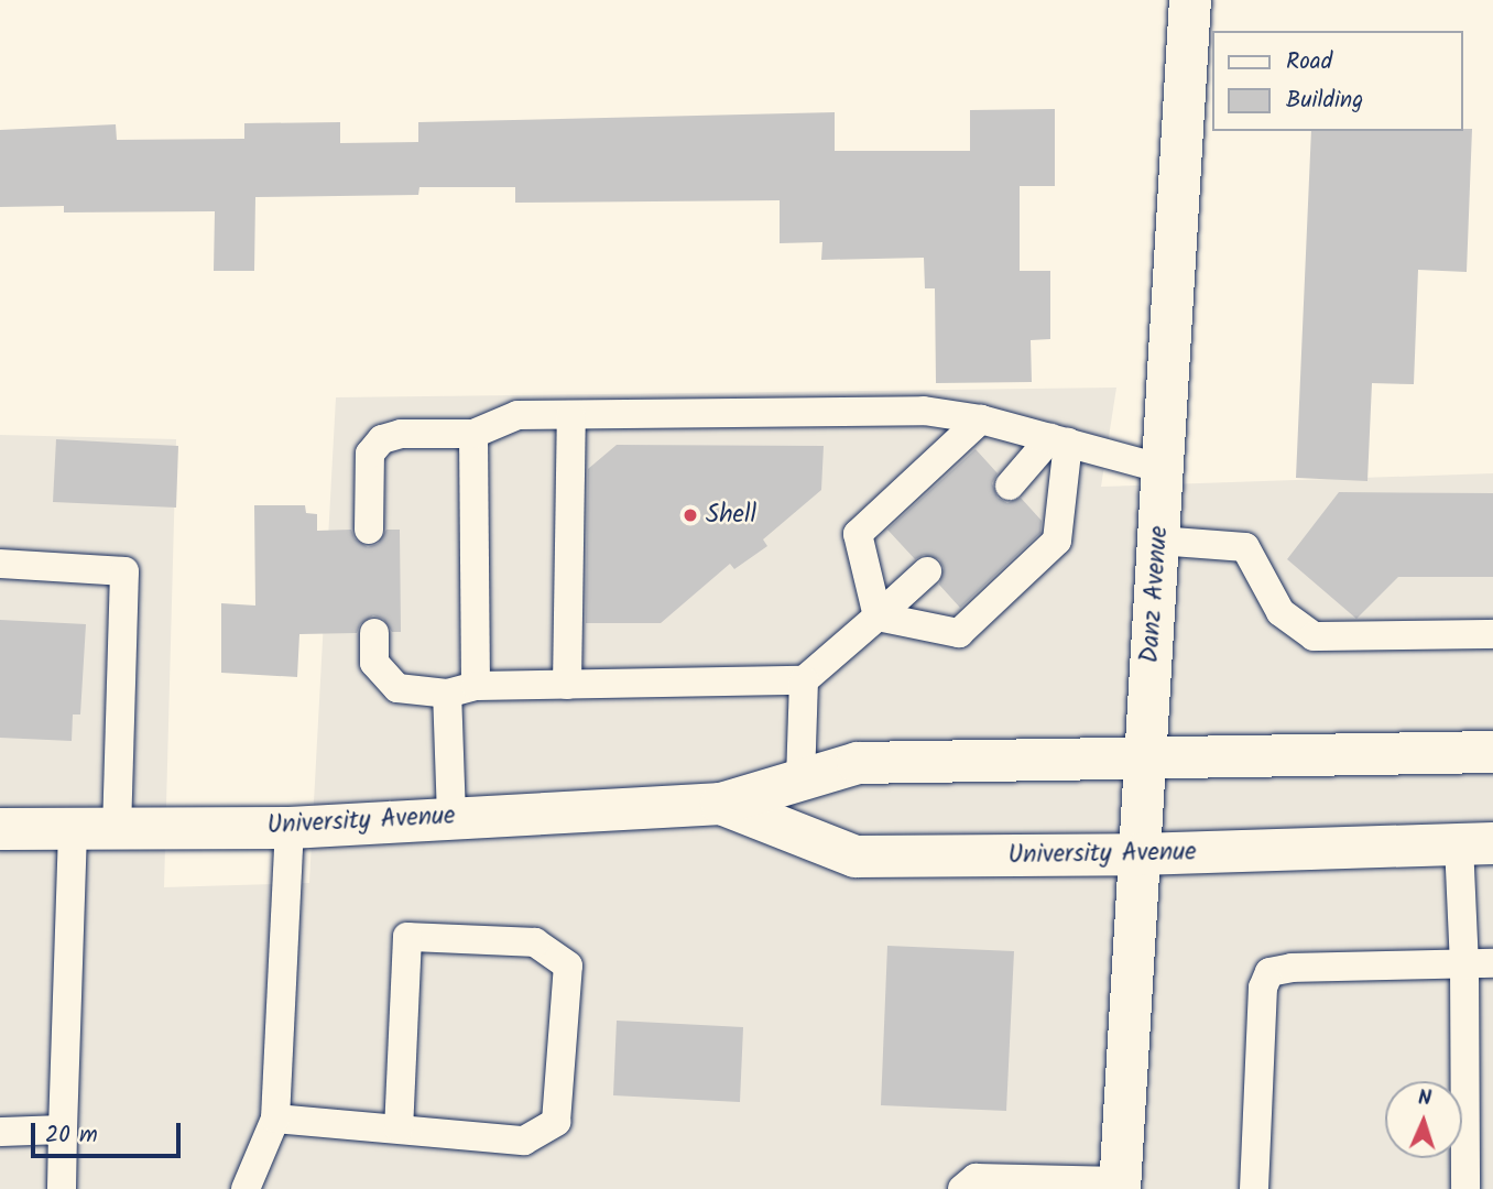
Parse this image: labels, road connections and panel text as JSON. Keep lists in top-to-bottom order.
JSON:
{
  "streets": {
    "main road": ["Danz Avenue", "University Avenue"]
  },
  "crossings": [
    ["Danz Avenue", "University Avenue"]
  ],
  "places": ["Shell"],
  "legend": ["Road", "Building"],
  "scale_bar": "20 m",
  "north": "top"
}
